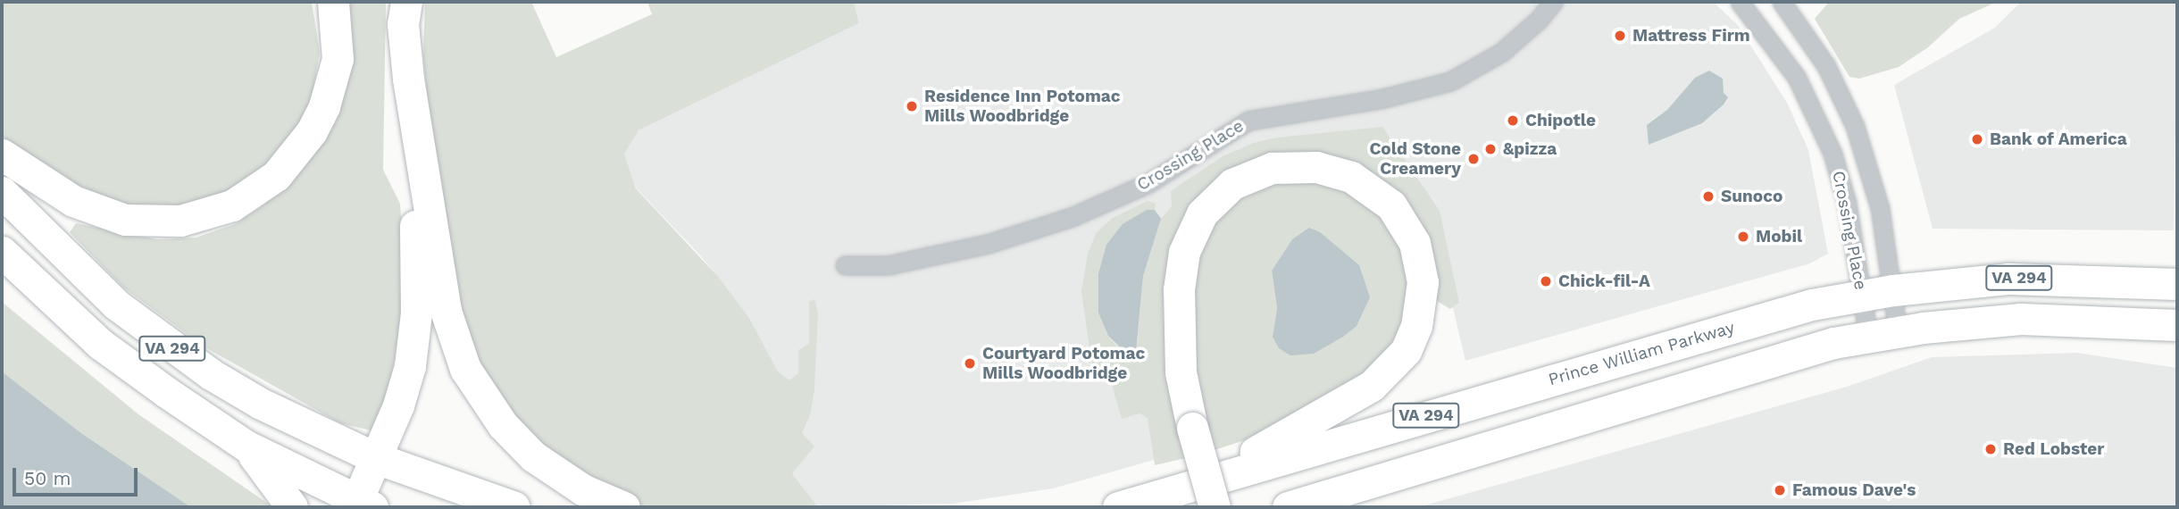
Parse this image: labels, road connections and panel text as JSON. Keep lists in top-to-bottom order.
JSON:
{
  "streets": {
    "highway": ["VA 294", "Prince William Parkway"],
    "street": ["Crossing Place"]
  },
  "crossings": [
    ["Crossing Place", "Prince William Parkway"]
  ],
  "places": [
    "Mattress Firm",
    "Residence Inn Potomac Mills Woodbridge",
    "Chipotle",
    "Bank of America",
    "&pizza",
    "Cold Stone Creamery",
    "Sunoco",
    "Mobil",
    "Chick-fil-A",
    "Courtyard Potomac Mills Woodbridge",
    "Red Lobster",
    "Famous Dave's"
  ],
  "scale_bar": "50 m"
}
